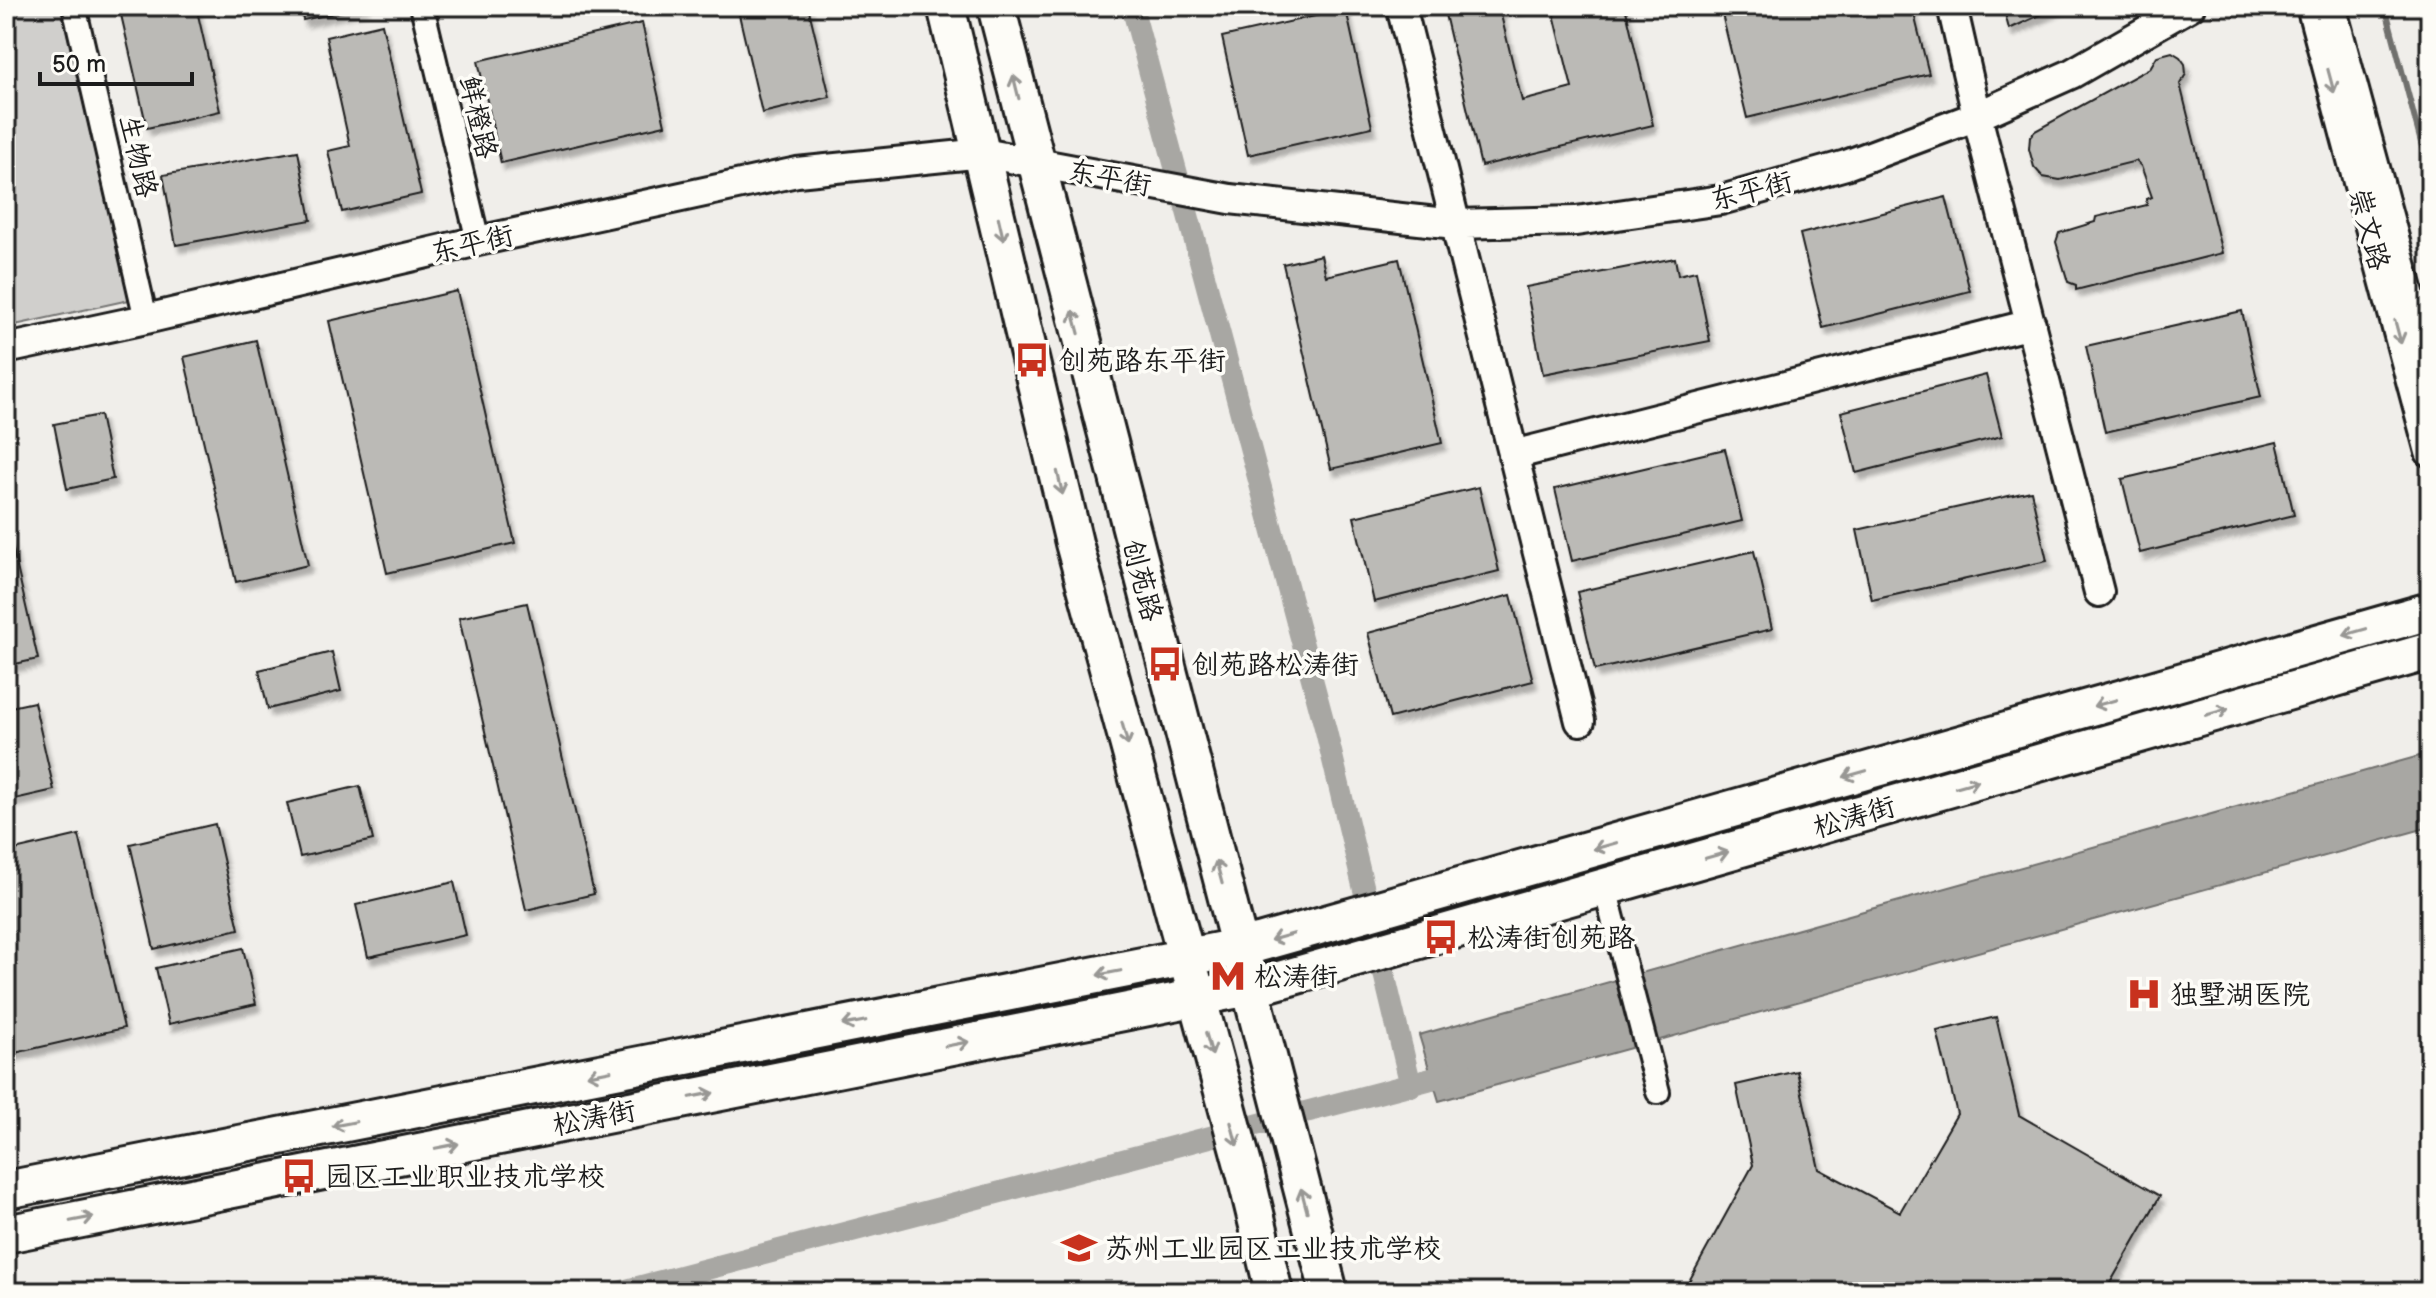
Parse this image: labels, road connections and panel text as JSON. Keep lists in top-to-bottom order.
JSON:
{
  "streets": {
    "main road": ["创苑路", "松涛街"],
    "street": [
      "鲜橙路",
      "生物路",
      "东平街",
      "崇文路"
    ]
  },
  "crossings": [
    ["鲜橙路", "东平街"],
    ["生物路", "东平街"],
    ["东平街", "创苑路"],
    ["创苑路", "松涛街"]
  ],
  "places": {
    "bus stop": [
      "创苑路东平街",
      "创苑路松涛街",
      "松涛街创苑路",
      "园区工业职业技术学校"
    ],
    "metro station": ["松涛街"],
    "hospital": ["独墅湖医院"],
    "school or university": ["苏州工业园区工业技术学校"]
  },
  "scale_bar": "50 m"
}
